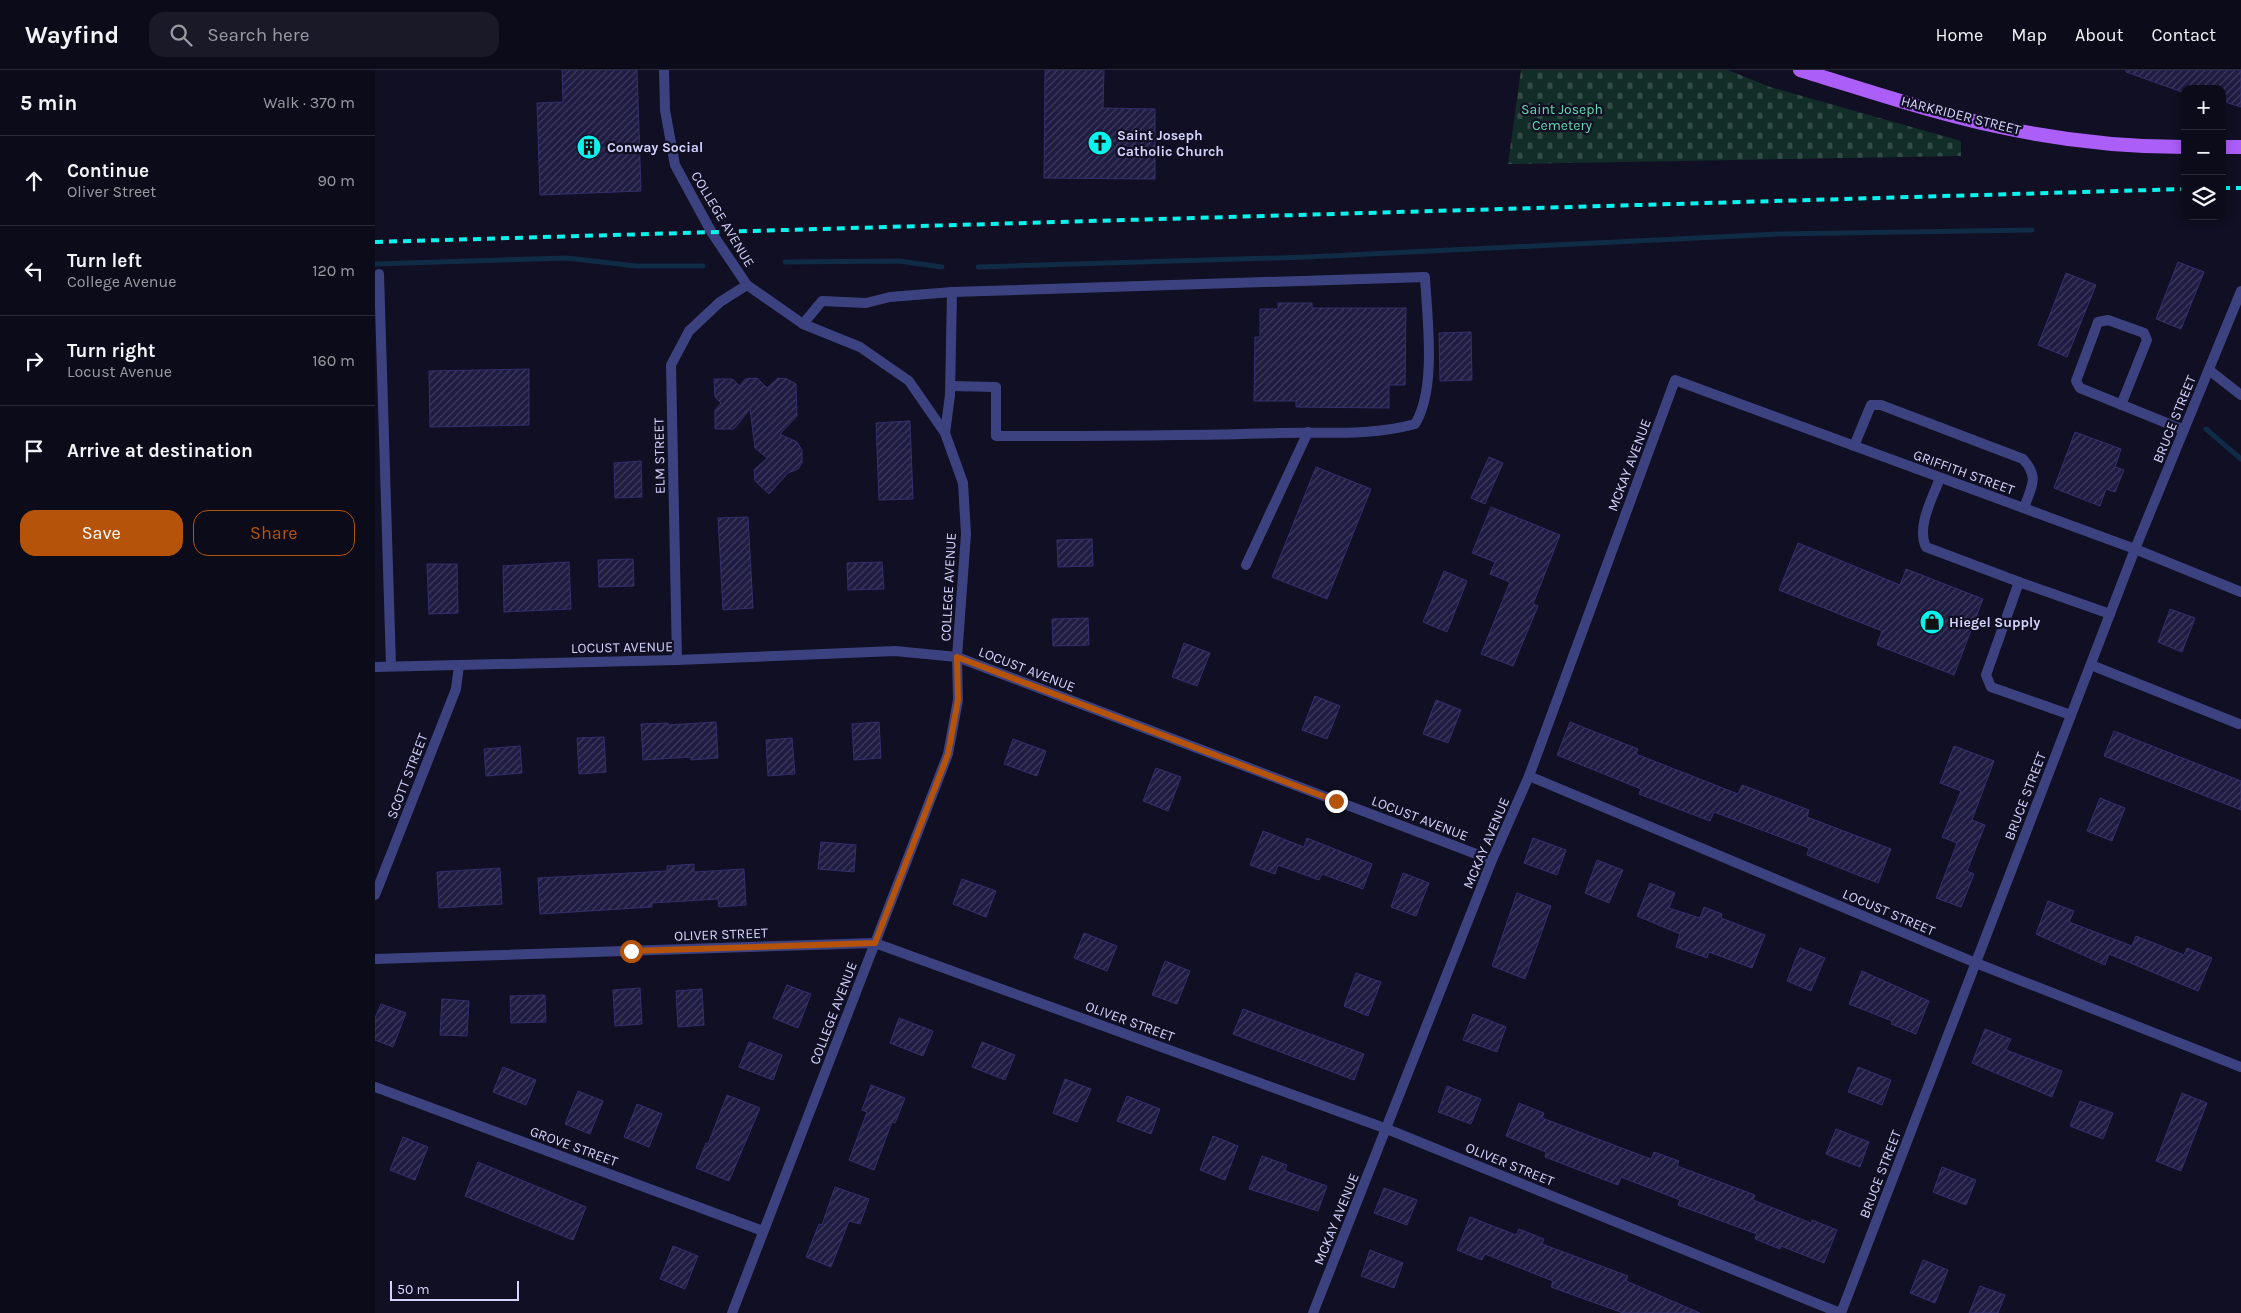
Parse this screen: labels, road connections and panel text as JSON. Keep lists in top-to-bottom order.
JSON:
{
  "streets": {
    "main road": ["HARKRIDER STREET"],
    "street": [
      "COLLEGE AVENUE",
      "BRUCE STREET",
      "ELM STREET",
      "MCKAY AVENUE",
      "GRIFFITH STREET",
      "LOCUST AVENUE",
      "SCOTT STREET",
      "LOCUST STREET",
      "OLIVER STREET",
      "GROVE STREET"
    ]
  },
  "crossings": [
    ["COLLEGE AVENUE", "ELM STREET"],
    ["COLLEGE AVENUE", "LOCUST AVENUE"],
    ["COLLEGE AVENUE", "OLIVER STREET"],
    ["COLLEGE AVENUE", "GROVE STREET"],
    ["BRUCE STREET", "GRIFFITH STREET"],
    ["BRUCE STREET", "LOCUST STREET"],
    ["BRUCE STREET", "OLIVER STREET"],
    ["ELM STREET", "LOCUST AVENUE"],
    ["MCKAY AVENUE", "GRIFFITH STREET"],
    ["MCKAY AVENUE", "LOCUST AVENUE"],
    ["MCKAY AVENUE", "LOCUST STREET"],
    ["MCKAY AVENUE", "OLIVER STREET"],
    ["LOCUST AVENUE", "SCOTT STREET"]
  ],
  "parks": ["Saint Joseph Cemetery"],
  "places": {
    "church": ["Saint Joseph Catholic Church"],
    "building": ["Conway Social"],
    "shop": ["Hiegel Supply"]
  },
  "scale_bar": "50 m",
  "page": {
    "header": "Wayfind",
    "search": "Search here",
    "nav": [
      "Home",
      "Map",
      "About",
      "Contact"
    ],
    "heading": ["5 min", "Walk · 370 m"],
    "map_buttons": ["+", "−"],
    "list": [
      ["Continue", "Oliver Street", "90 m"],
      ["Turn left", "College Avenue", "120 m"],
      ["Turn right", "Locust Avenue", "160 m"],
      "Arrive at destination"
    ],
    "buttons": ["Save", "Share"],
    "scale": "50 m"
  }
}
